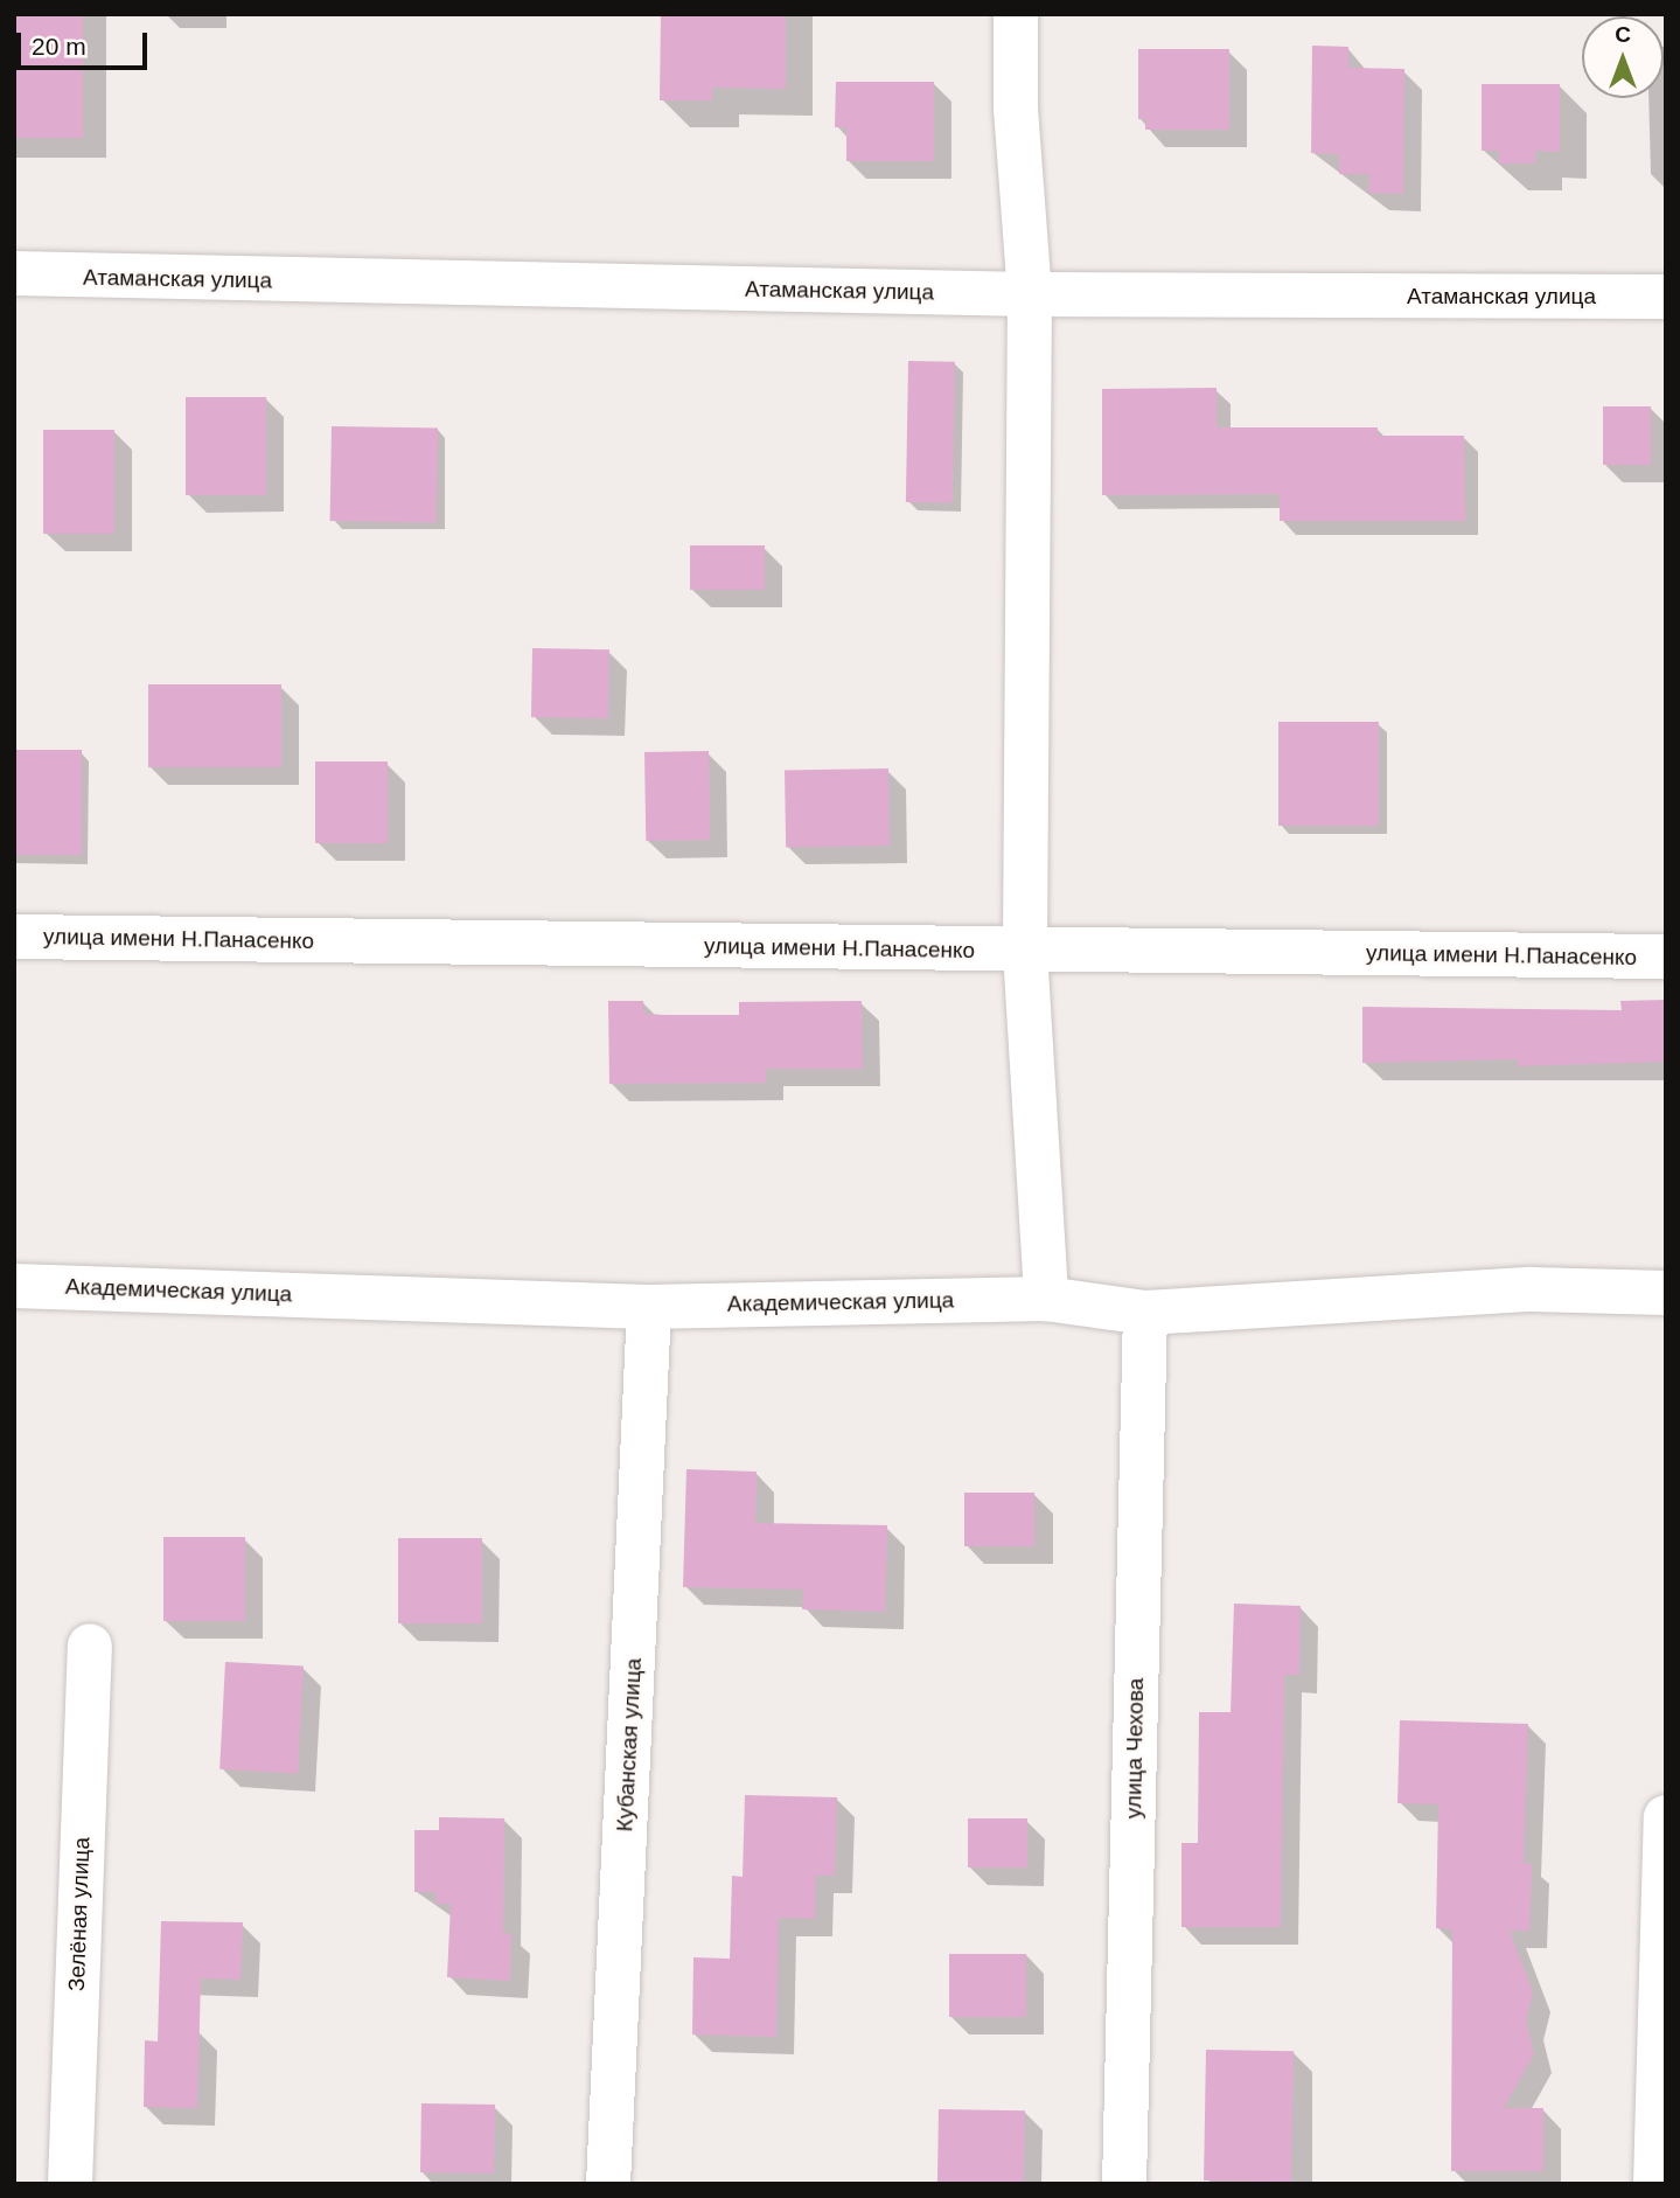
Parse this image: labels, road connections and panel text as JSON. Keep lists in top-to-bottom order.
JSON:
{
  "streets": {
    "street": [
      "Атаманская улица",
      "улица имени Н.Панасенко",
      "Академическая улица",
      "Кубанская улица",
      "улица Чехова",
      "Зелёная улица"
    ]
  },
  "crossings": [
    ["Академическая улица", "Кубанская улица"],
    ["Академическая улица", "улица Чехова"]
  ],
  "scale_bar": "20 m",
  "north": "top"
}
